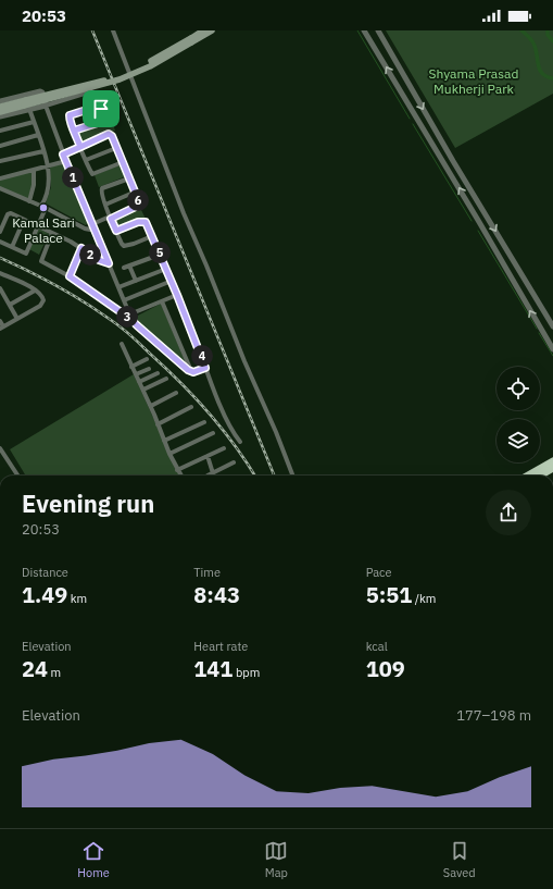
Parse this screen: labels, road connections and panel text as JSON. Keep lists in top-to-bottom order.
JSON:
{
  "parks": ["Shyama Prasad Mukherji Park"],
  "places": ["Kamal Sari Palace"],
  "page": {
    "status": "20:53",
    "pins": [
      "1",
      "6",
      "5",
      "2",
      "3",
      "4"
    ],
    "heading": ["Evening run", "20:53"],
    "stats": [
      ["Distance", "1.49 km"],
      ["Time", "8:43"],
      ["Pace", "5:51 /km"],
      ["Elevation", "24 m"],
      ["Heart rate", "141 bpm"],
      ["kcal", "109"]
    ],
    "chart": ["Elevation", "177–198 m"],
    "tabs": ["Home", "Map", "Saved"]
  }
}
